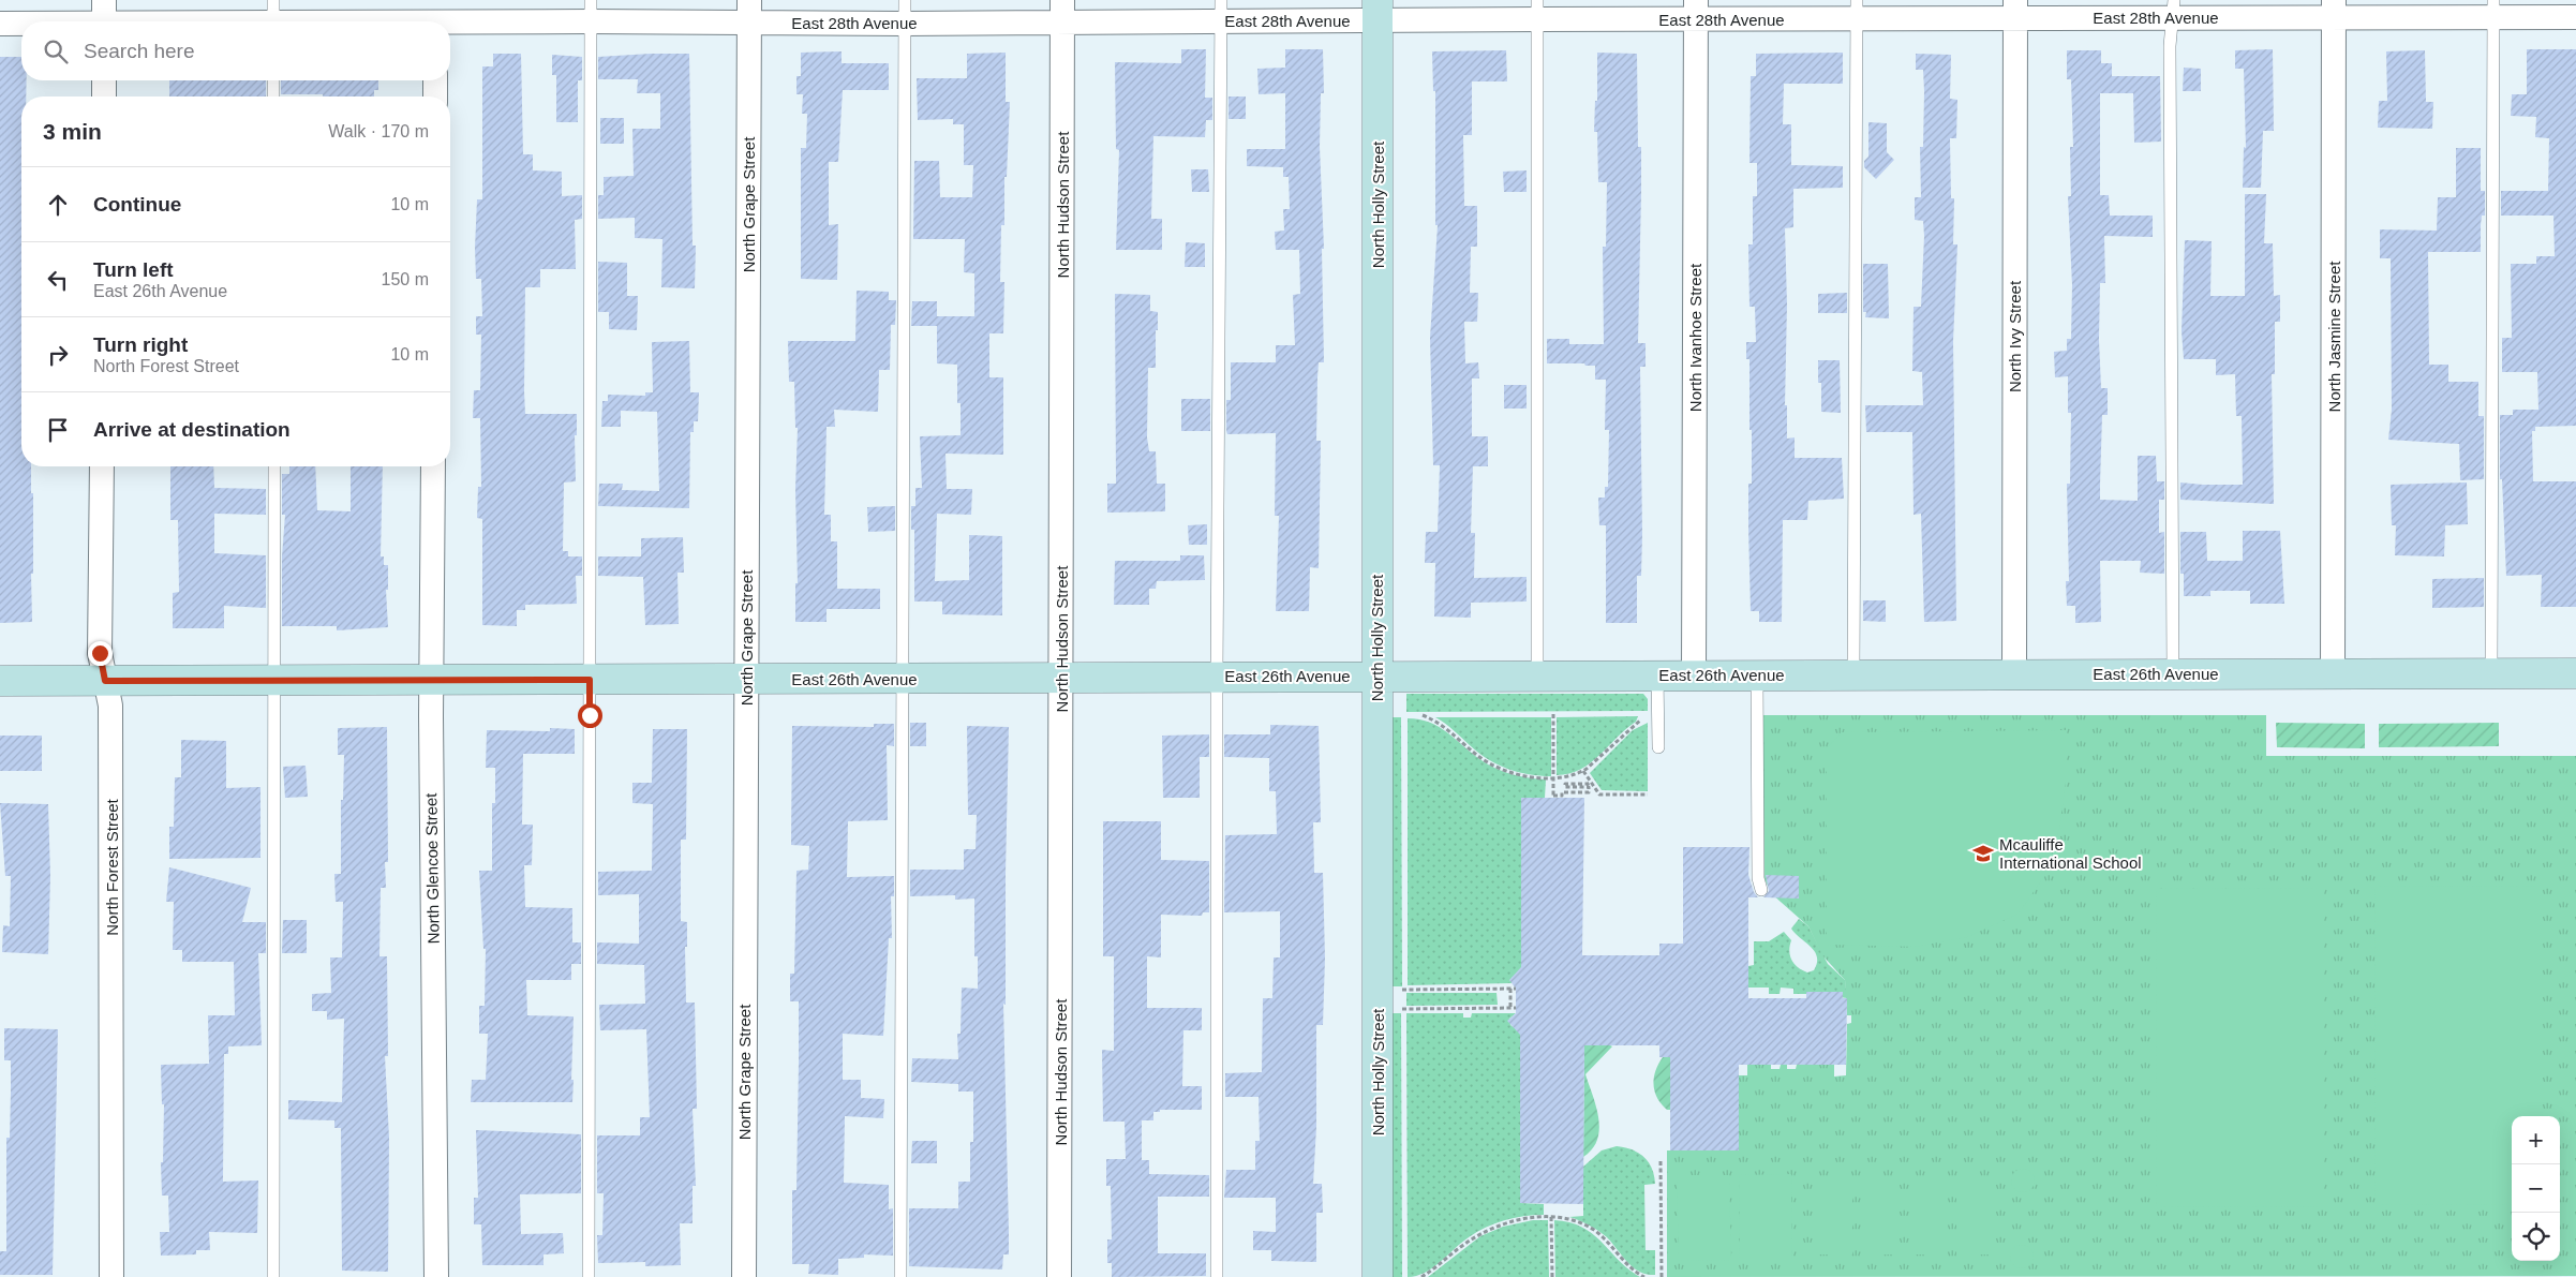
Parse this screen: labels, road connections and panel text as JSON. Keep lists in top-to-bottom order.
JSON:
{
  "streets": {
    "street": [
      "East 28th Avenue",
      "North Grape Street",
      "North Hudson Street",
      "North Holly Street",
      "North Ivy Street",
      "North Jasmine Street",
      "North Ivanhoe Street",
      "East 26th Avenue",
      "North Forest Street",
      "North Glencoe Street"
    ]
  },
  "crossings": [
    ["East 28th Avenue", "North Grape Street"],
    ["East 28th Avenue", "North Hudson Street"],
    ["East 28th Avenue", "North Holly Street"],
    ["East 28th Avenue", "North Ivy Street"],
    ["East 28th Avenue", "North Jasmine Street"],
    ["East 28th Avenue", "North Ivanhoe Street"],
    ["North Grape Street", "East 26th Avenue"],
    ["North Hudson Street", "East 26th Avenue"],
    ["North Holly Street", "East 26th Avenue"],
    ["North Ivy Street", "East 26th Avenue"],
    ["North Jasmine Street", "East 26th Avenue"],
    ["North Ivanhoe Street", "East 26th Avenue"],
    ["East 26th Avenue", "North Forest Street"],
    ["East 26th Avenue", "North Glencoe Street"]
  ],
  "places": {
    "school or university": ["Mcauliffe International School"]
  },
  "page": {
    "search": "Search here",
    "heading": ["3 min", "Walk · 170 m"],
    "list": [
      ["Continue", "10 m"],
      ["Turn left", "East 26th Avenue", "150 m"],
      ["Turn right", "North Forest Street", "10 m"],
      "Arrive at destination"
    ],
    "map_buttons": ["+", "−"]
  }
}
